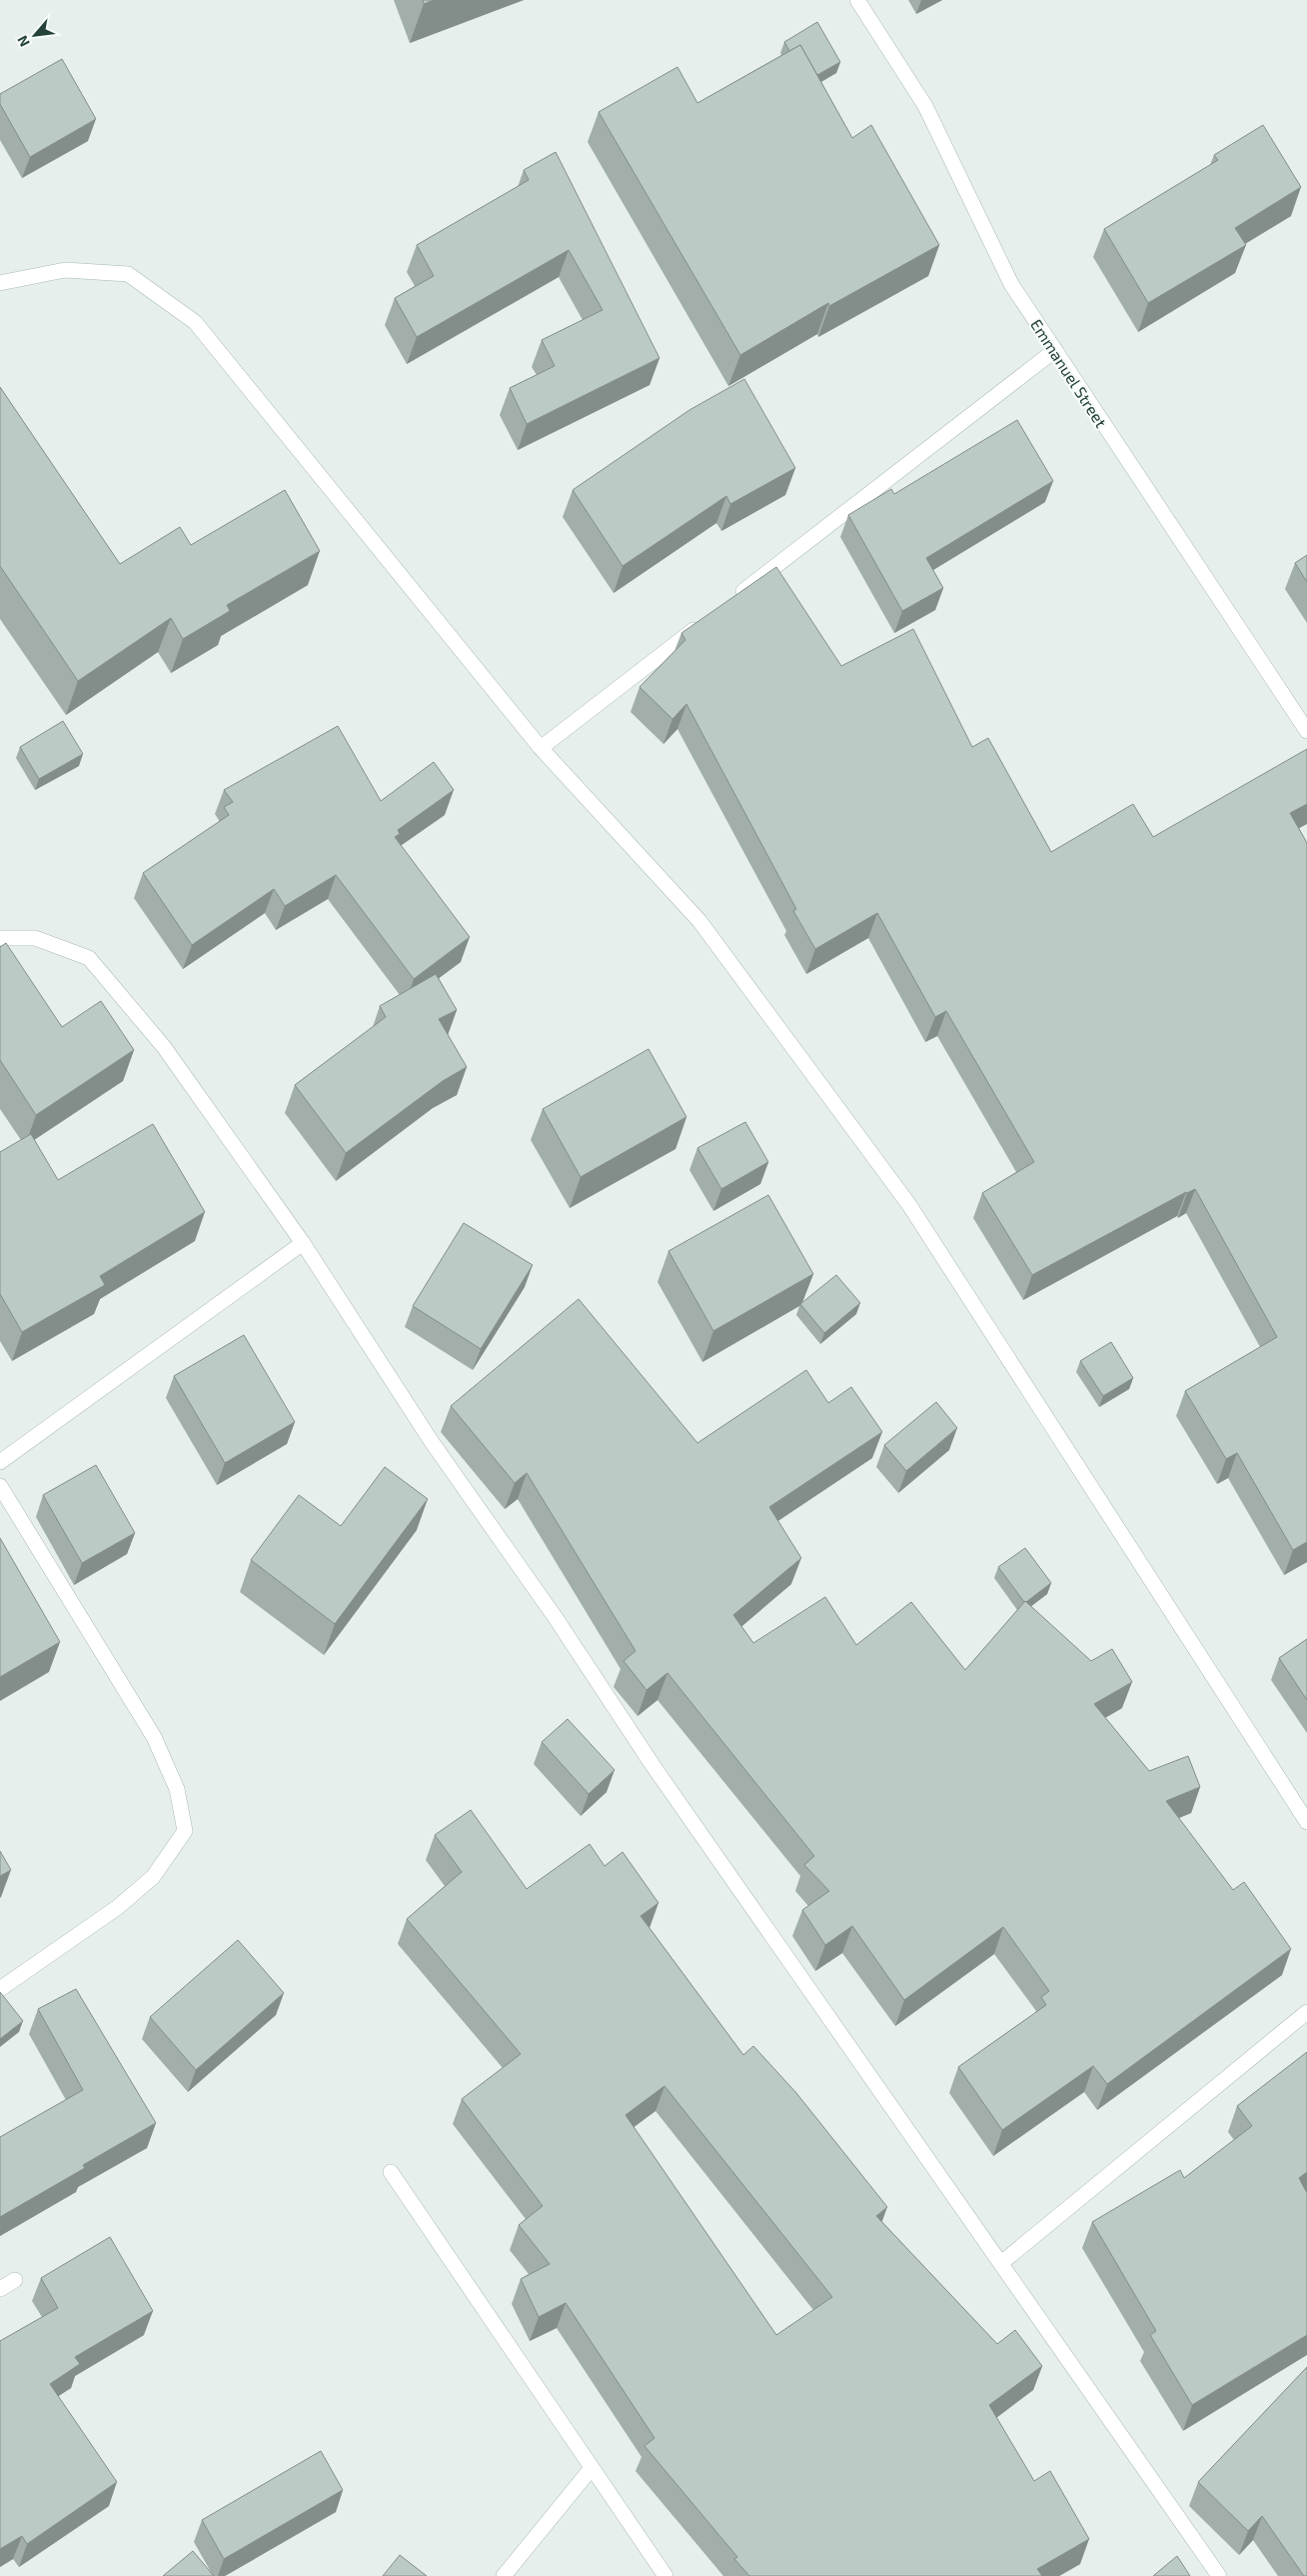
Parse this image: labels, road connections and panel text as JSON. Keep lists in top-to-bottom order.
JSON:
{
  "streets": {
    "street": ["Emmanuel Street"]
  },
  "north": "bottom left"
}
